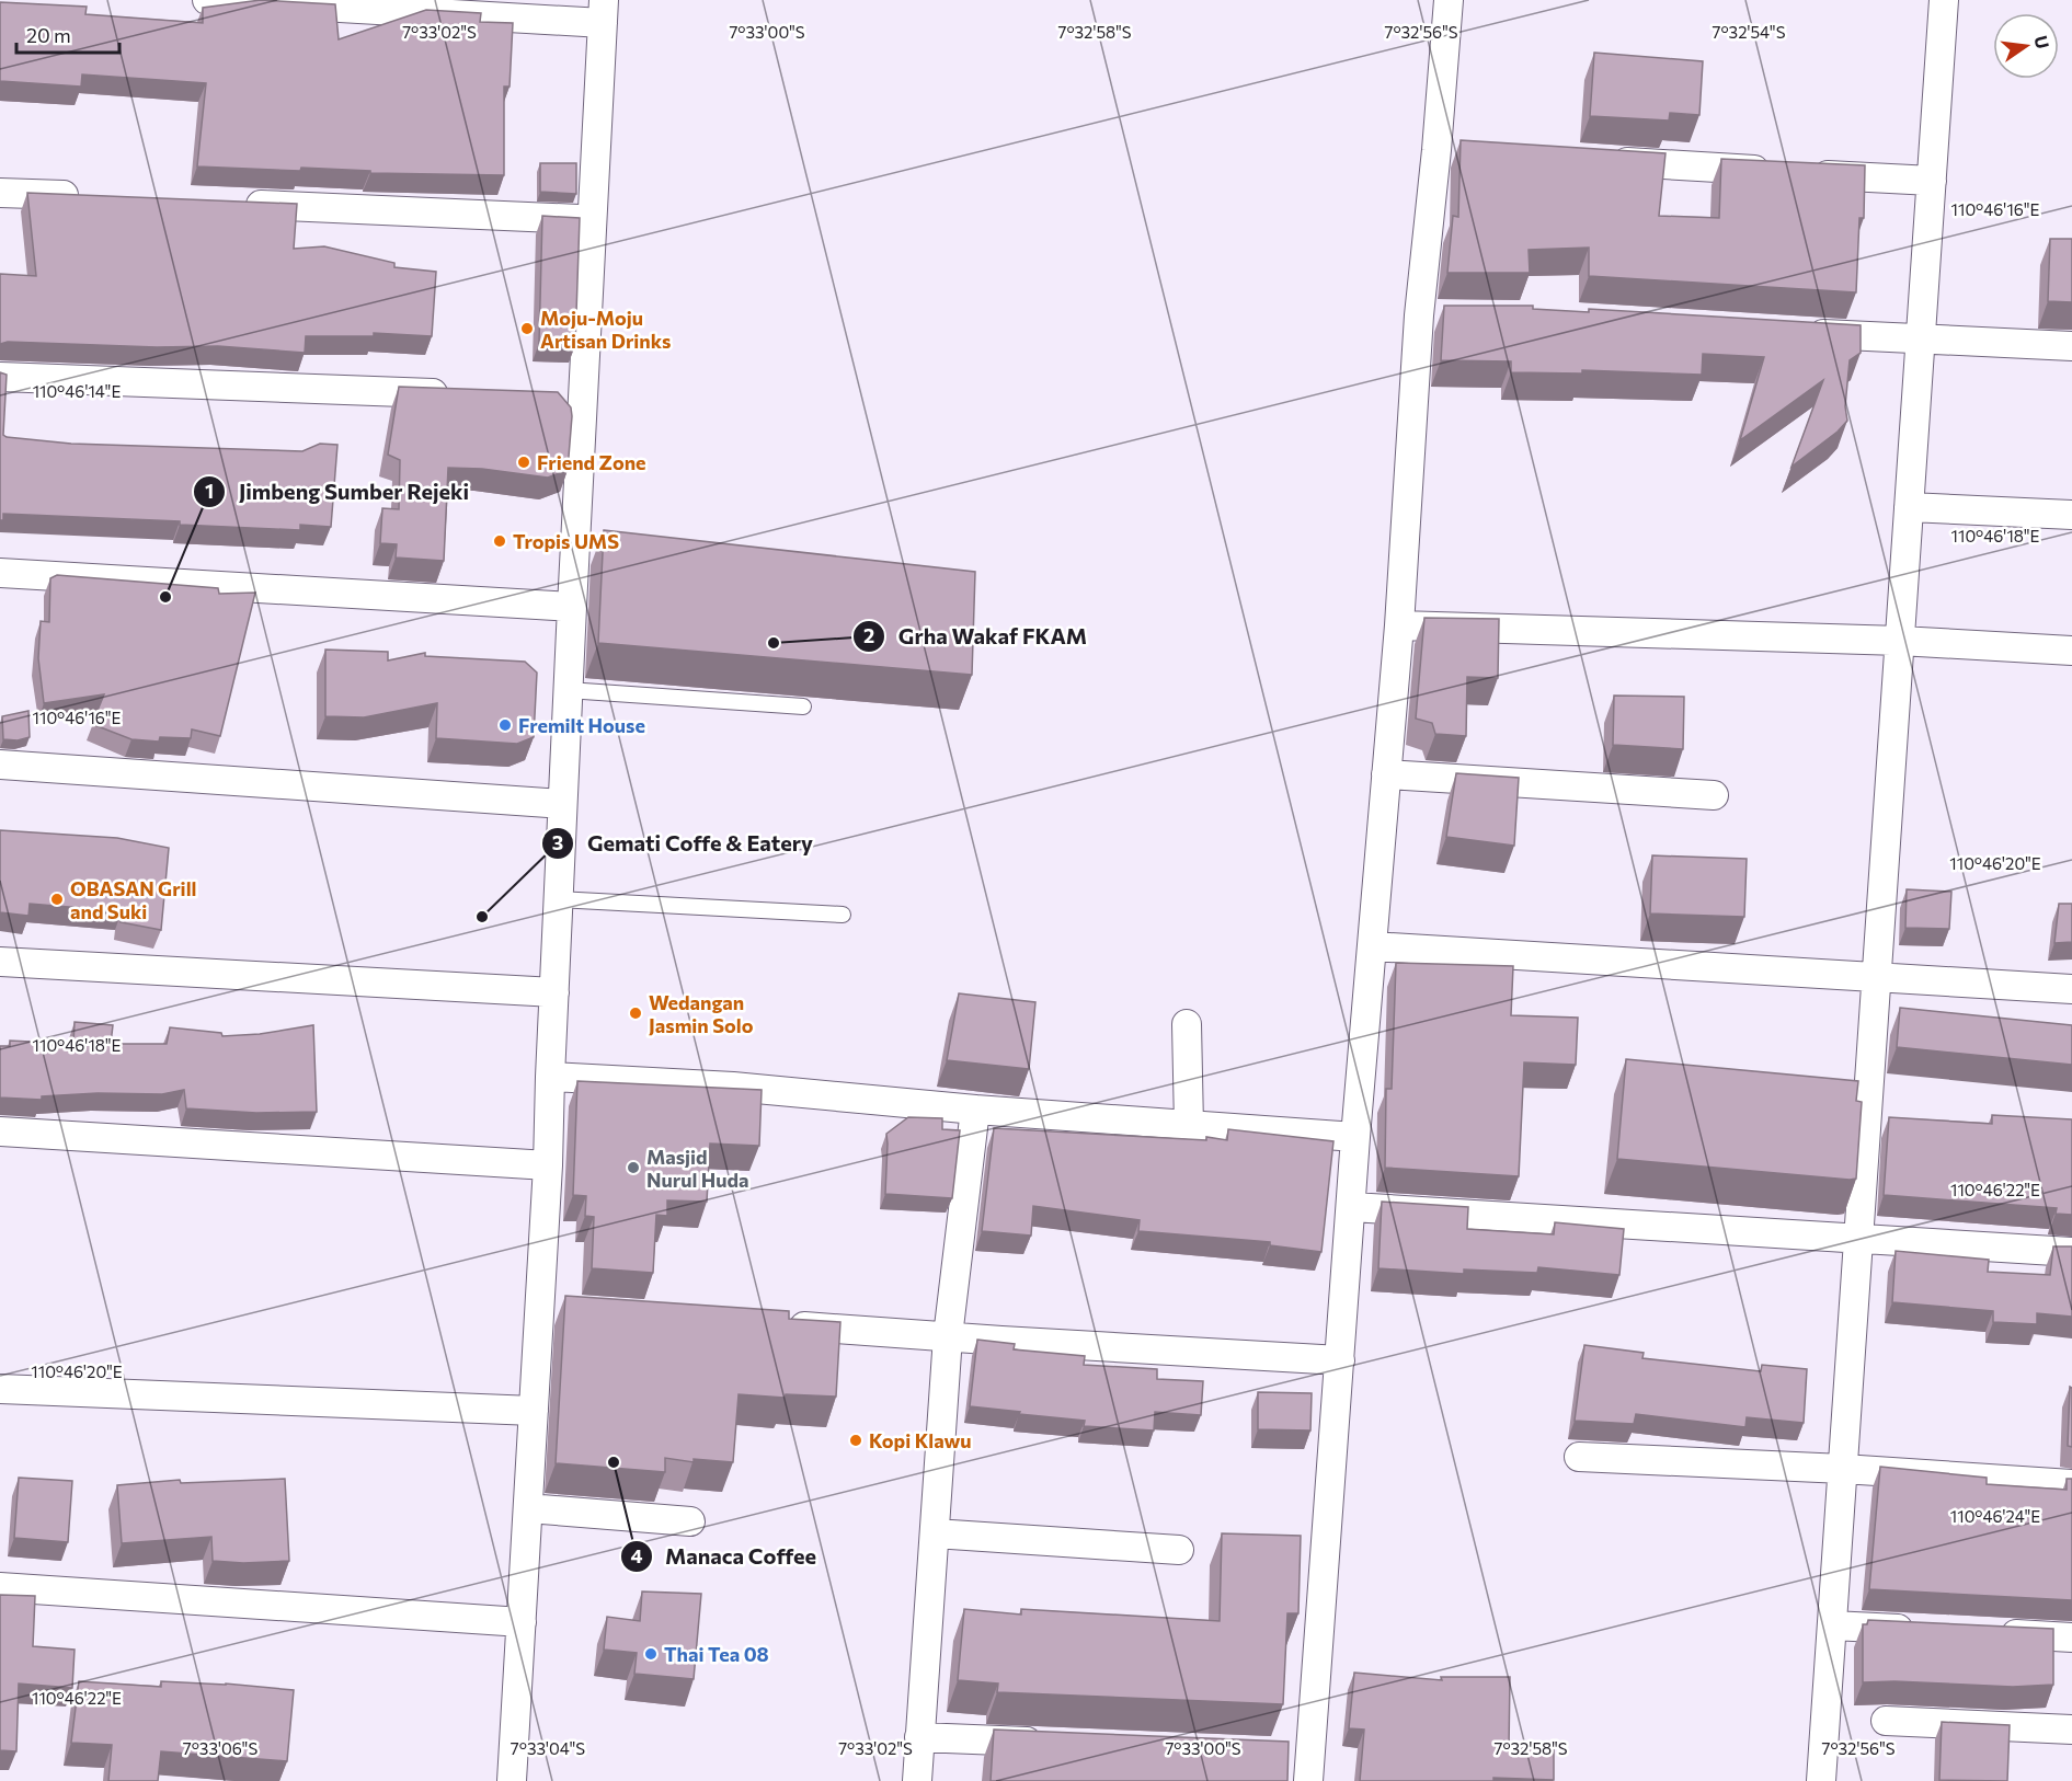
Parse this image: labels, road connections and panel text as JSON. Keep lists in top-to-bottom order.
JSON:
{
  "places": [
    "Moju-Moju Artisan Drinks",
    "Friend Zone",
    "Tropis UMS",
    "Jimbeng Sumber Rejeki",
    "Grha Wakaf FKAM",
    "Fremilt House",
    "OBASAN Grill and Suki",
    "Gemati Coffe & Eatery",
    "Wedangan Jasmin Solo",
    "Masjid Nurul Huda",
    "Kopi Klawu",
    "Manaca Coffee",
    "Thai Tea 08"
  ],
  "scale_bar": "20 m",
  "north": "right",
  "coordinates": [
    "7°32'56\"S",
    "7°32'54\"S",
    "7°33'02\"S",
    "7°33'00\"S",
    "7°32'58\"S",
    "110°46'16\"E",
    "110°46'14\"E",
    "110°46'18\"E",
    "110°46'20\"E",
    "110°46'22\"E",
    "110°46'24\"E",
    "7°33'06\"S",
    "7°33'04\"S"
  ]
}
